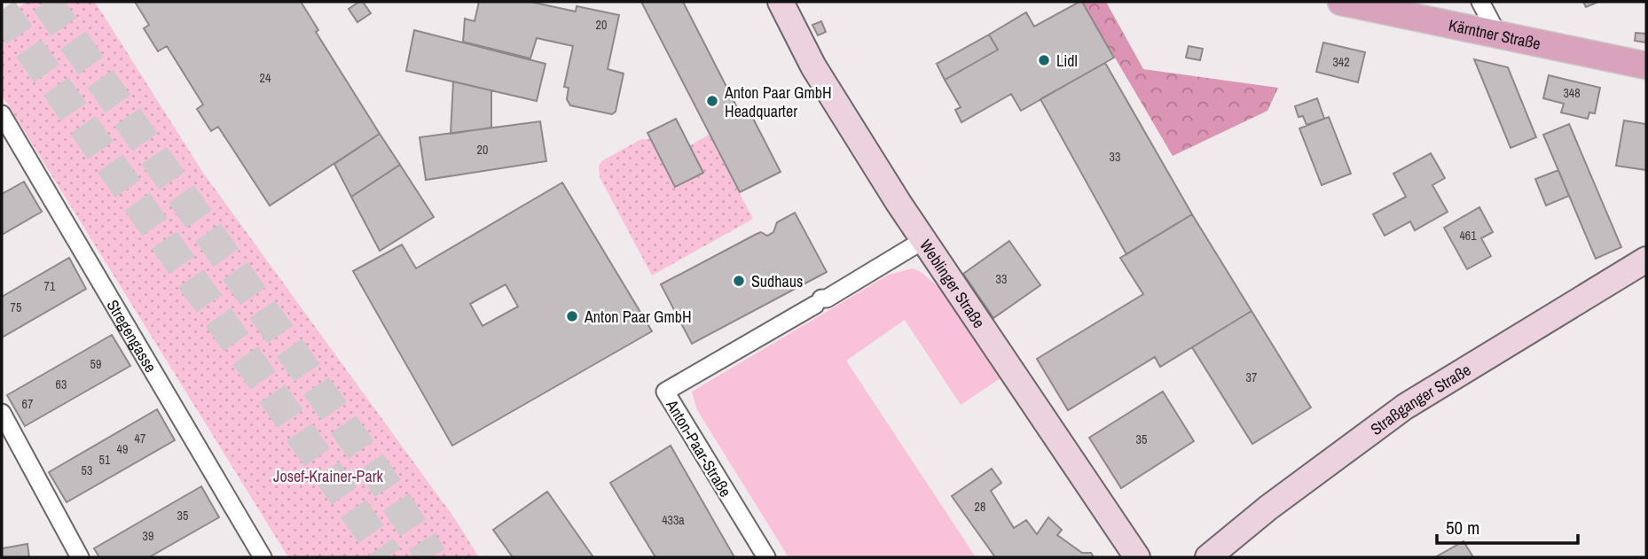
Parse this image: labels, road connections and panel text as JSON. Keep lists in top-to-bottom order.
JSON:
{
  "streets": {
    "main road": ["Kärntner Straße"],
    "street": [
      "Weblinger Straße",
      "Stregengasse",
      "Straßganger Straße",
      "Anton-Paar-Straße"
    ]
  },
  "crossings": [
    ["Weblinger Straße", "Anton-Paar-Straße"]
  ],
  "parks": ["Josef-Krainer-Park"],
  "places": [
    "Lidl",
    "Anton Paar GmbH Headquarter",
    "Sudhaus",
    "Anton Paar GmbH"
  ],
  "house_numbers": [
    "20",
    "342",
    "24",
    "348",
    "20",
    "33",
    "461",
    "33",
    "71",
    "75",
    "59",
    "37",
    "63",
    "67",
    "47",
    "35",
    "49",
    "51",
    "53",
    "28",
    "35",
    "433a",
    "39"
  ],
  "scale_bar": "50 m"
}
